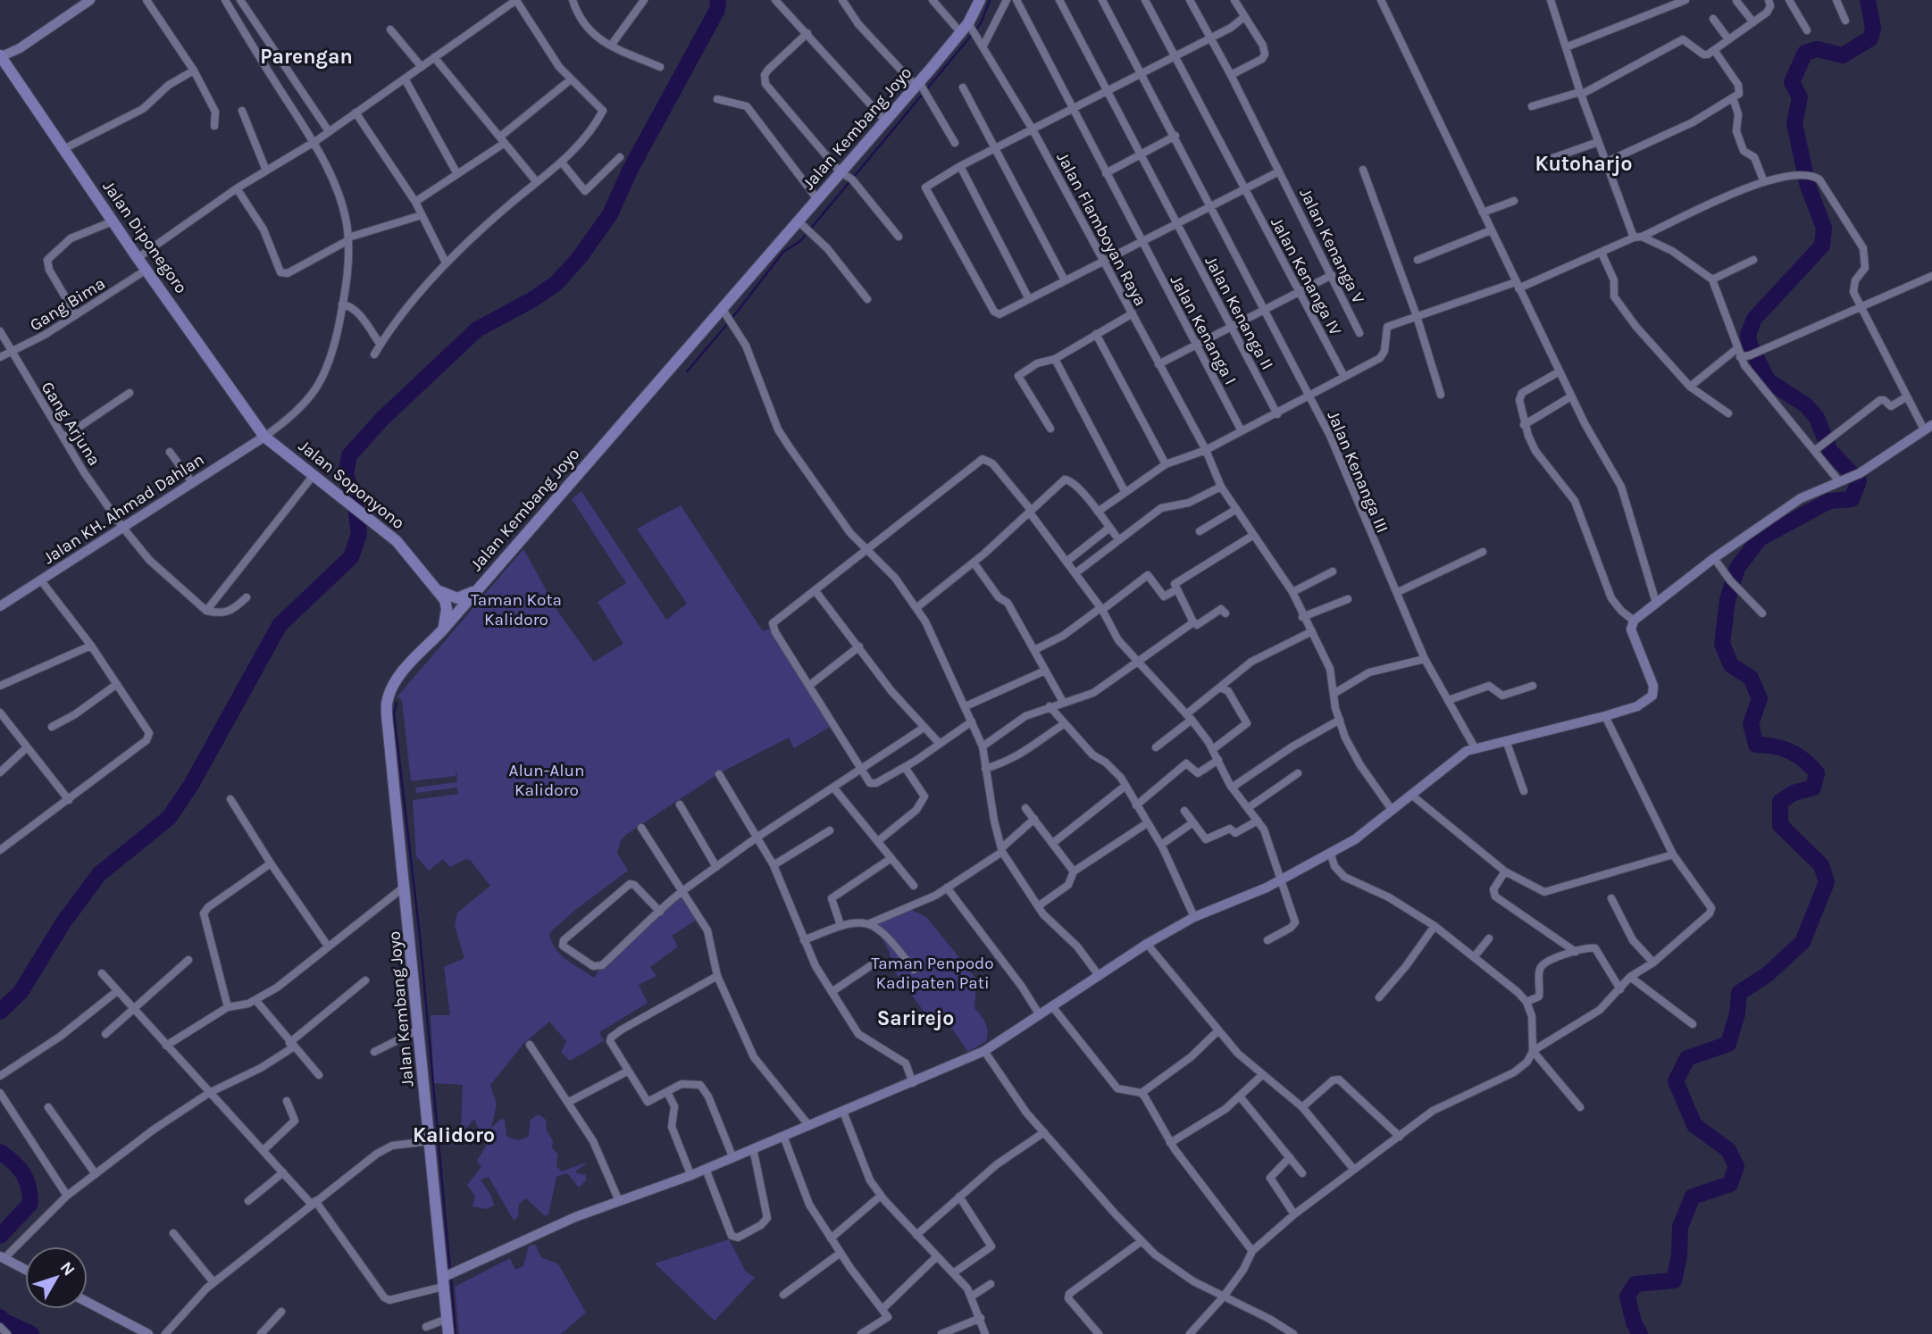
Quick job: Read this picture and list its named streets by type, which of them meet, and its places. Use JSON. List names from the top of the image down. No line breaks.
{"streets":{"main road":["Jalan Kembang Joyo","Jalan Diponegoro","Jalan Soponyono"],"street":["Jalan Flamboyan Raya","Jalan Kenanga V","Jalan Kenanga IV","Gang Bima","Jalan Kenanga II","Jalan Kenanga I","Gang Arjuna","Jalan Kenanga III","Jalan KH. Ahmad Dahlan"]},"crossings":[["Jalan Kembang Joyo","Jalan Flamboyan Raya"],["Jalan Diponegoro","Gang Bima"],["Jalan Diponegoro","Jalan Soponyono"],["Jalan Diponegoro","Jalan KH. Ahmad Dahlan"],["Gang Bima","Gang Arjuna"],["Gang Arjuna","Jalan KH. Ahmad Dahlan"],["Jalan Soponyono","Jalan KH. Ahmad Dahlan"]],"districts":["Parengan","Kutoharjo","Sarirejo","Kalidoro"],"parks":["Taman Kota Kalidoro","Alun-Alun Kalidoro","Taman Penpodo Kadipaten Pati"],"north":"top right"}
